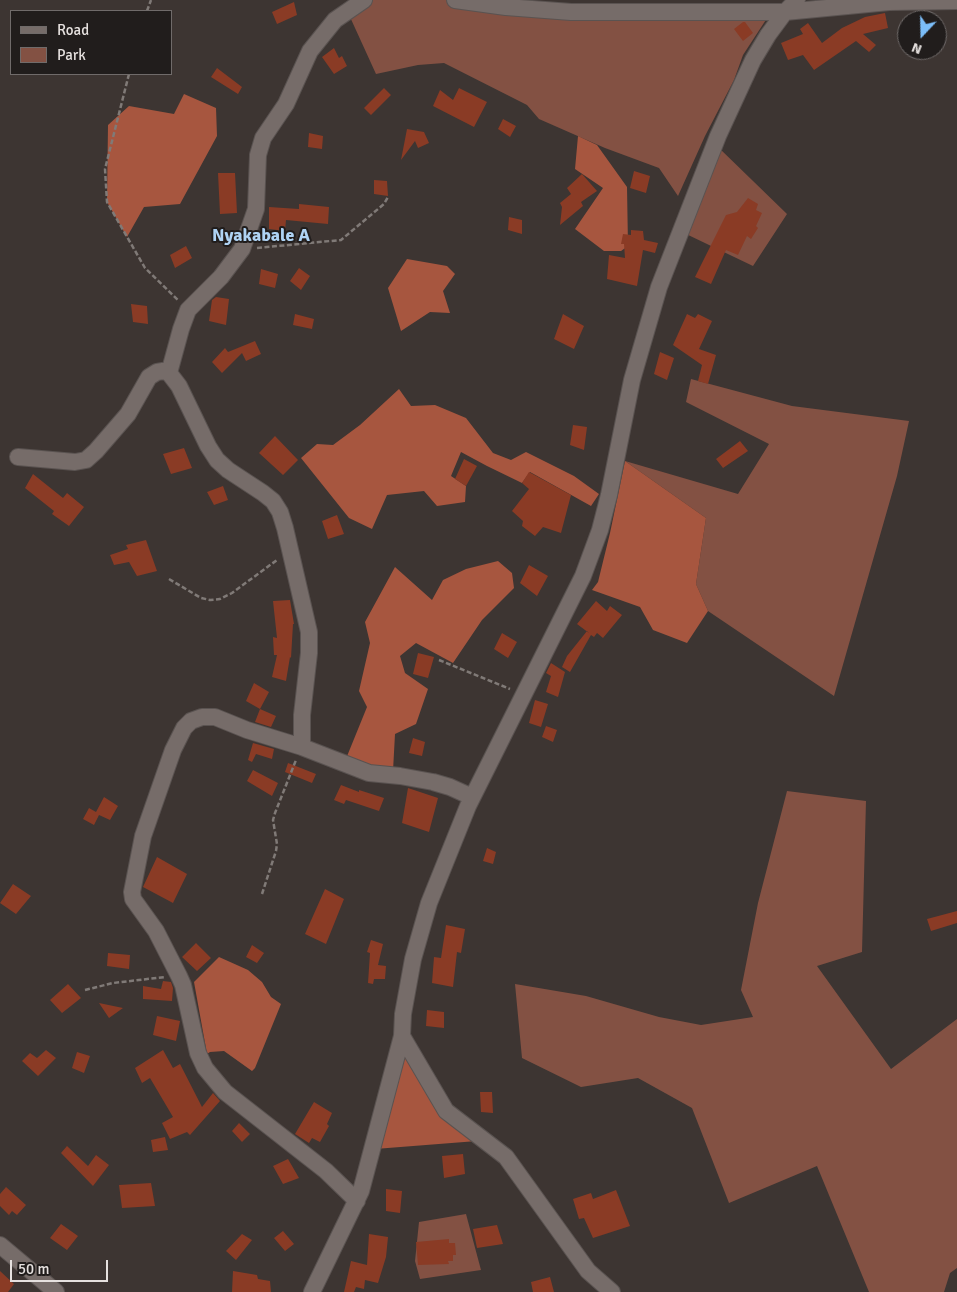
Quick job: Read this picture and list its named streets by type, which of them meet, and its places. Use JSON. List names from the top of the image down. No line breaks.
{"districts":["Nyakabale A"],"legend":["Road","Park"],"scale_bar":"50 m","north":"bottom"}
